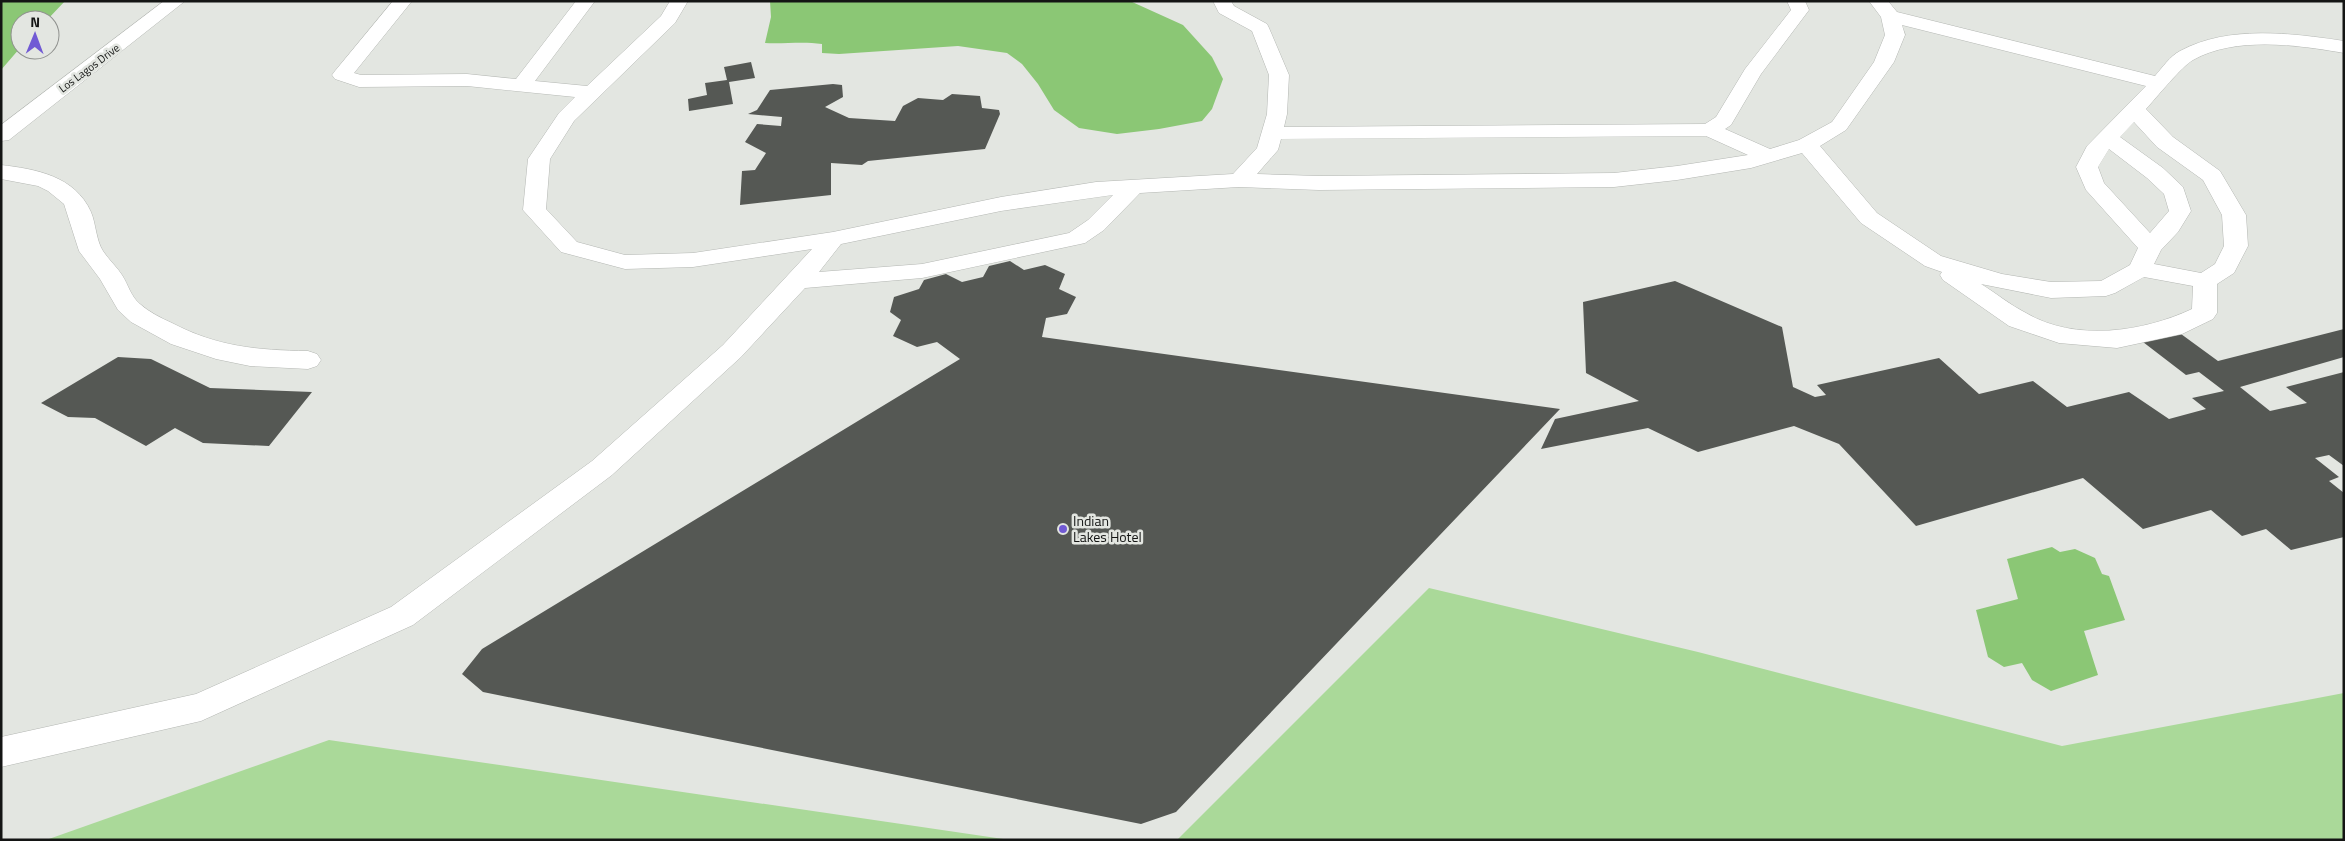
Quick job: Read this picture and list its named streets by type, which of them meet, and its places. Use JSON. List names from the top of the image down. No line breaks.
{"streets":{"street":["Los Lagos Drive"]},"places":["Indian Lakes Hotel"],"north":"top"}
